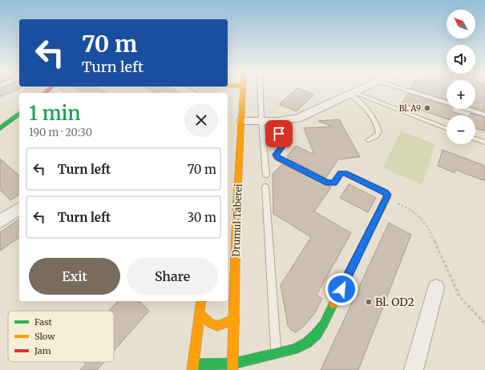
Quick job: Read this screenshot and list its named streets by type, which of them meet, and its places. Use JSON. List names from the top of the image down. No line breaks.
{"streets":{"main road":["Drumul Taberei"]},"places":["Bl. A9","Bl. OD2"],"legend":["Fast","Slow","Jam"],"north":"top left","page":{"map_buttons":["+","−"],"turn":["70 m","Turn left"],"heading":["1 min","190 m · 20:30"],"list":[{"name":"Turn left","value":"70 m"},{"name":"Turn left","value":"30 m"}],"buttons":["Exit","Share"]}}
